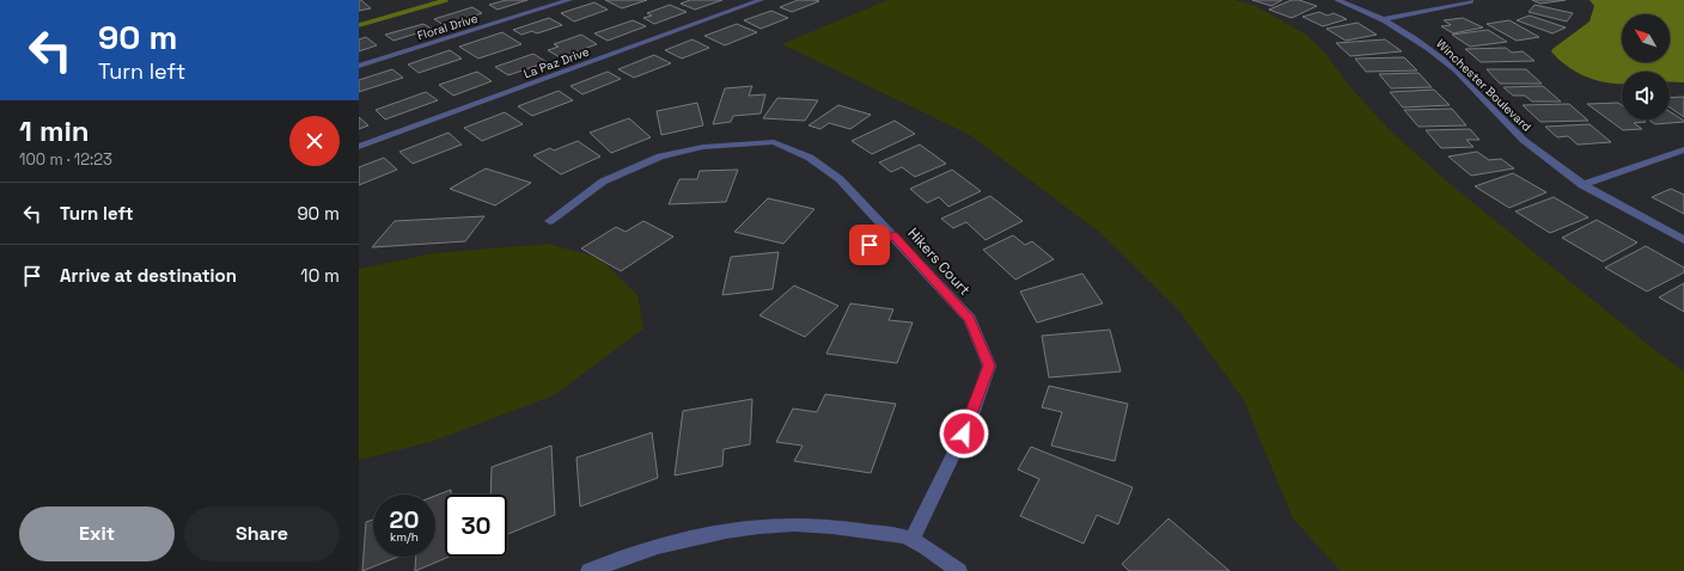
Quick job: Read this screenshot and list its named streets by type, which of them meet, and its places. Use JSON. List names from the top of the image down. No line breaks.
{"streets":{"street":["Floral Drive","La Paz Drive","Winchester Boulevard","Hikers Court"]},"north":"top left","page":{"turn":["90 m","Turn left"],"heading":["1 min","100 m · 12:23"],"list":[{"name":"Turn left","value":"90 m"},{"name":"Arrive at destination","value":"10 m"}],"speed":"20 km/h","limit":"30","buttons":["Exit","Share"]}}
